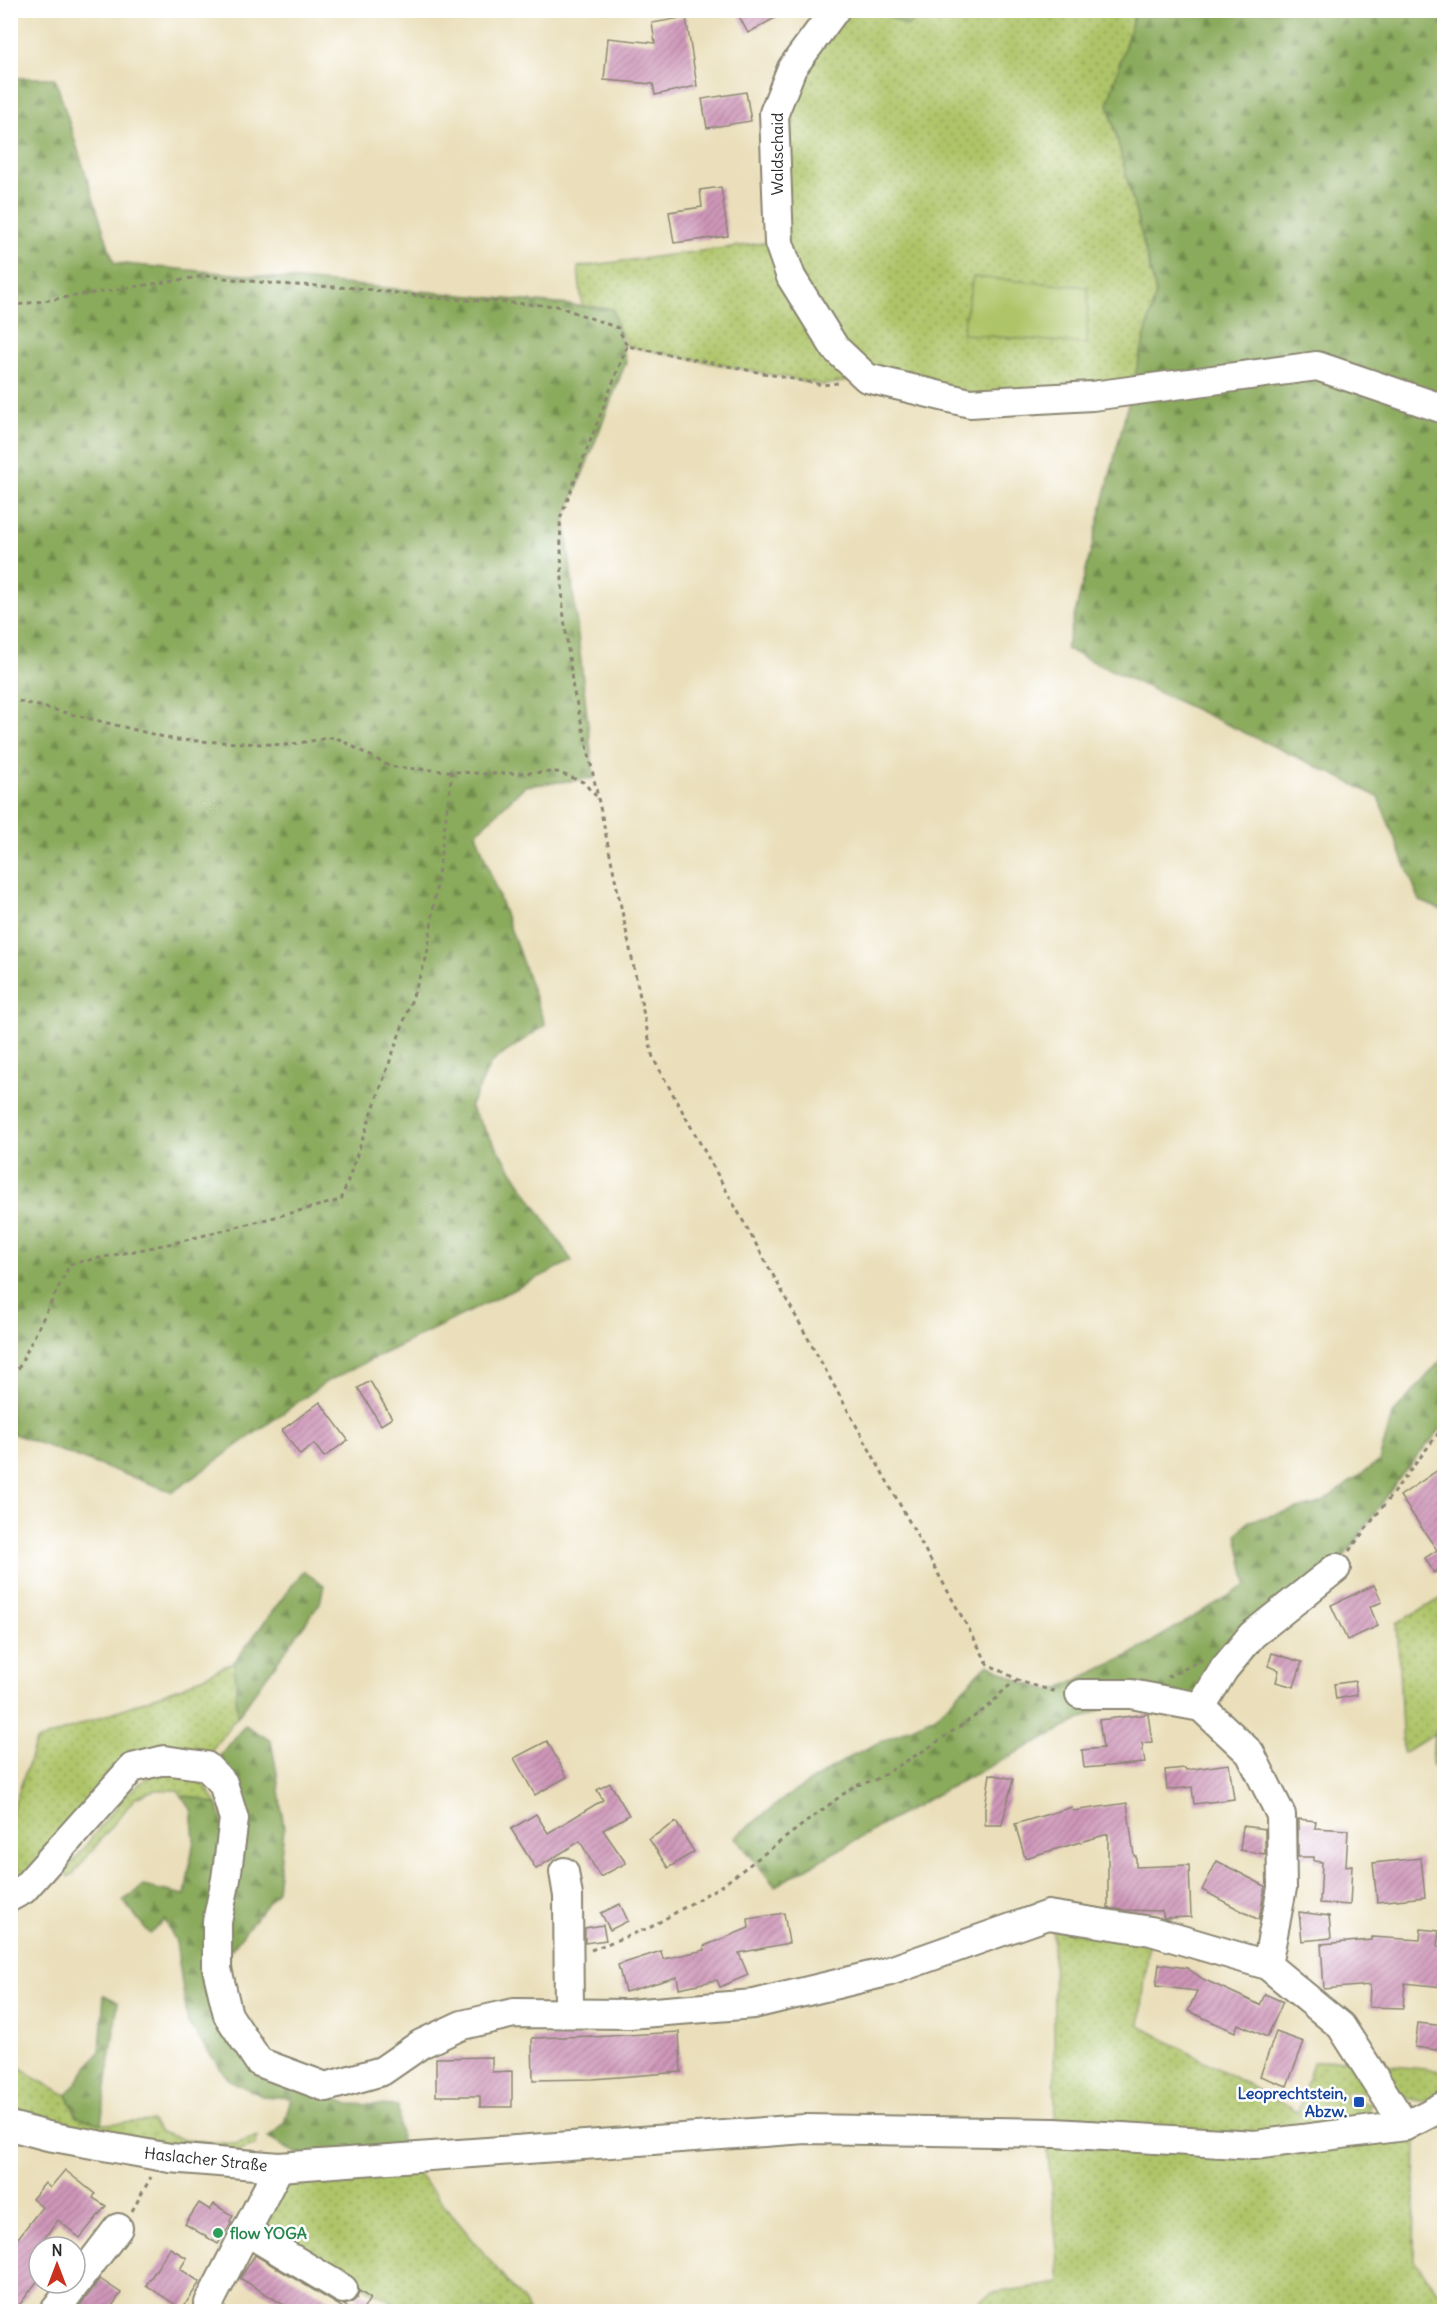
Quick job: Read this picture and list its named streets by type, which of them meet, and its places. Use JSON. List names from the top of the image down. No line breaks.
{"streets":{"street":["Waldschaid","Haslacher Straße"]},"places":{"transit":["Leoprechtstein, Abzw."],"other":["flow YOGA"]},"north":"top"}
